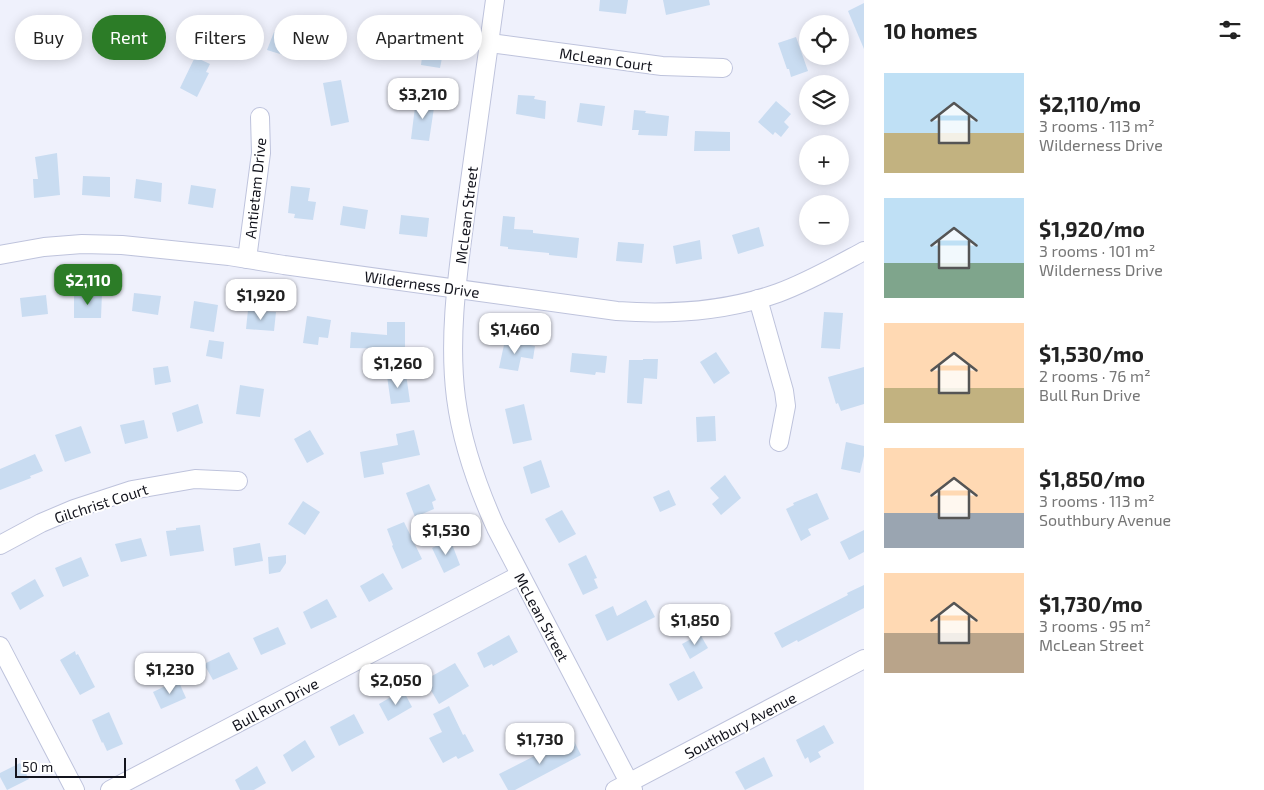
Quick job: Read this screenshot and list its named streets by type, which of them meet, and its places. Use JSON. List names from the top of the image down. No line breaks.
{"streets":{"street":["McLean Court","Antietam Drive","McLean Street","Wilderness Drive","Gilchrist Court","Bull Run Drive","Southbury Avenue"]},"crossings":[["McLean Court","McLean Street"],["Antietam Drive","Wilderness Drive"],["McLean Street","Wilderness Drive"],["McLean Street","Bull Run Drive"],["McLean Street","Southbury Avenue"]],"scale_bar":"50 m","page":{"heading":"10 homes","map_buttons":["+","−"],"chip":["Buy","Rent","Filters","New","Apartment"],"list":[{"name":"$2,110/mo","note":"3 rooms · 113 m² · Wilderness Drive"},{"name":"$1,920/mo","note":"3 rooms · 101 m² · Wilderness Drive"},{"name":"$1,530/mo","note":"2 rooms · 76 m² · Bull Run Drive"},{"name":"$1,850/mo","note":"3 rooms · 113 m² · Southbury Avenue"},{"name":"$1,730/mo","note":"3 rooms · 95 m² · McLean Street"}],"price":["$3,210","$2,110","$1,920","$1,460","$1,260","$1,530","$1,850","$1,230","$2,050","$1,730"],"scale":"50 m"}}
